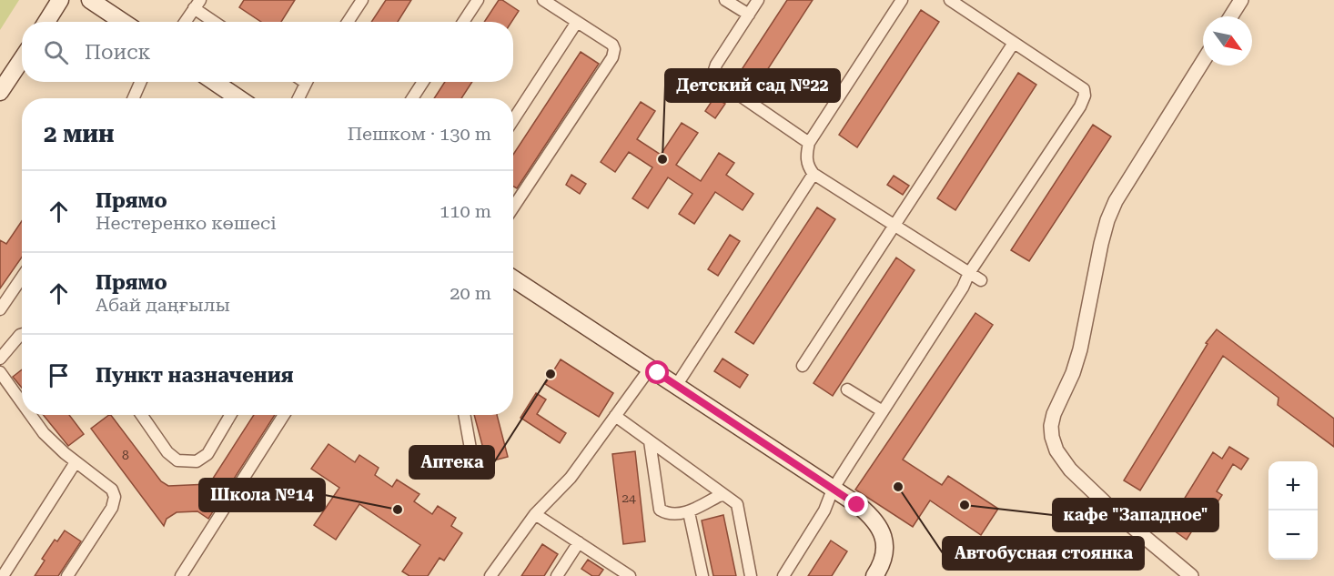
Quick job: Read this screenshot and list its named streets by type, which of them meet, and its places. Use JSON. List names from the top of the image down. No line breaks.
{"places":["Детский сад №22","Аптека","Автобусная стоянка","кафе \"Западное\"","Школа №14"],"house_numbers":["8","24"],"north":"bottom right","page":{"search":"Поиск","heading":["2 мин","Пешком · 130 m"],"list":[["Прямо","Нестеренко көшесі","110 m"],["Прямо","Абай даңғылы","20 m"],"Пункт назначения"],"map_buttons":["+","−"]}}
